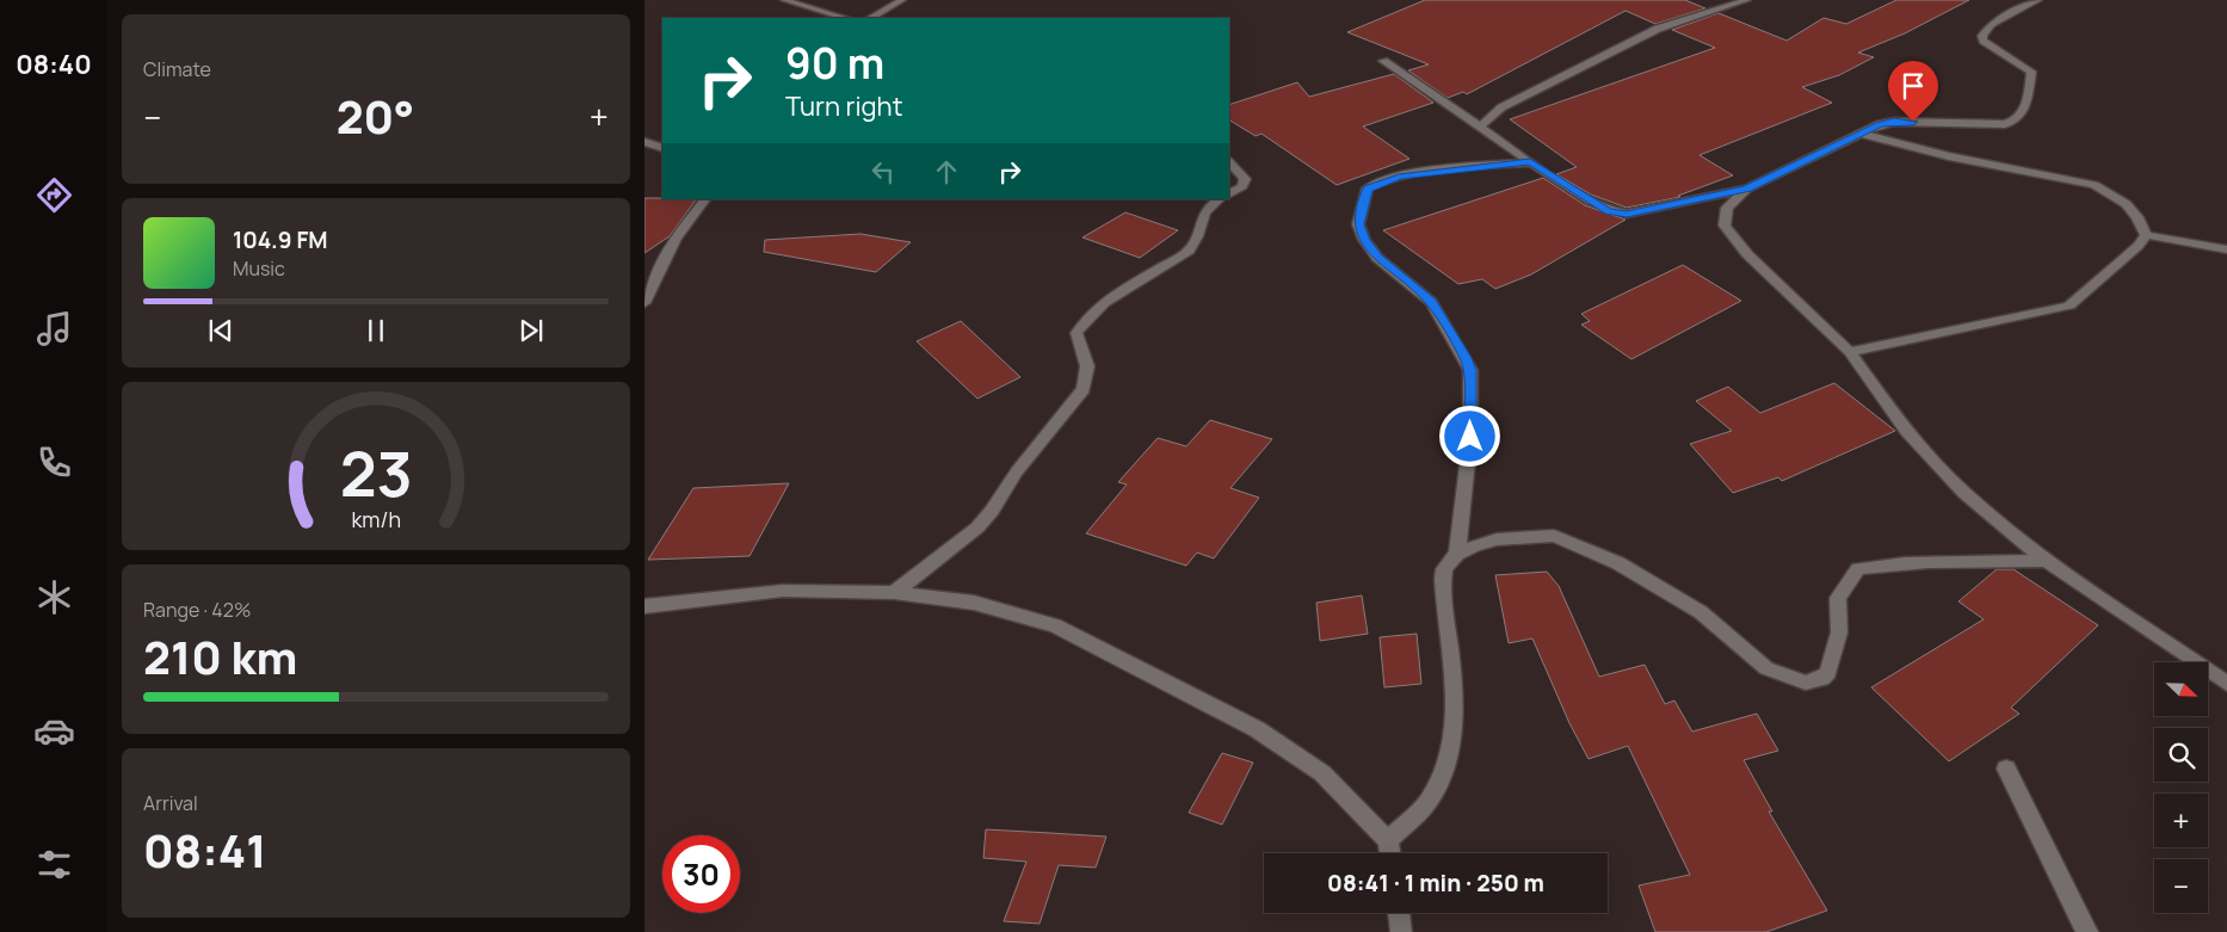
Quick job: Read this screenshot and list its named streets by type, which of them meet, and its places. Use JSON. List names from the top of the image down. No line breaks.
{"north":"bottom right","page":{"tabs":"08:40","tile":["Climate",["Range · 42%","210 km"],["Arrival","08:41"]],"turn":["90 m","Turn right"],"heat":["−","20°","+"],"song":["104.9 FM","Music"],"map_buttons":["+","−"],"limit":"30","trip":"08:41 · 1 min · 250 m","gauge":["23","km/h"]}}
